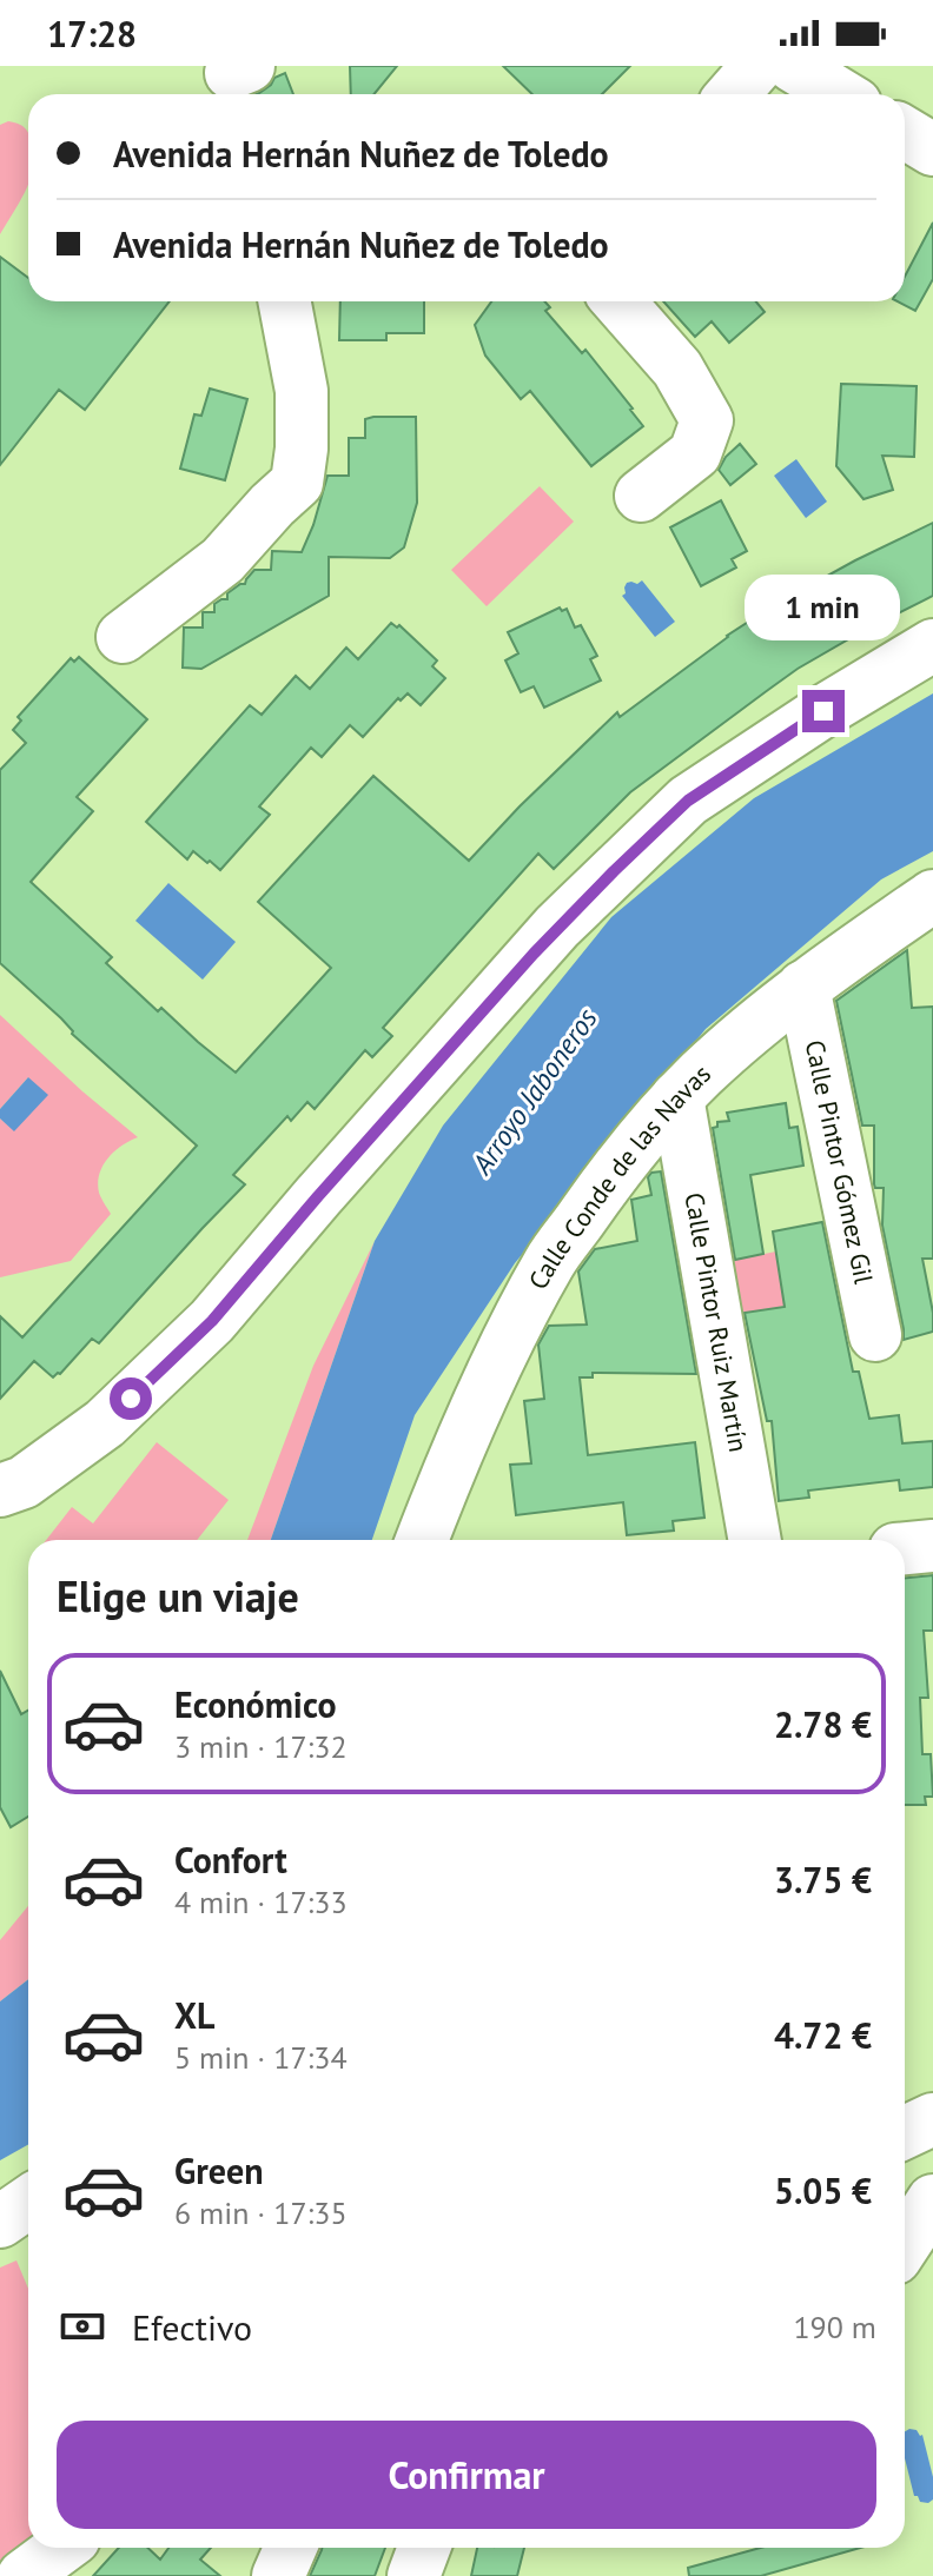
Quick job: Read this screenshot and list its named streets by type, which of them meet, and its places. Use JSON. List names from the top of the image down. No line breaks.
{"streets":{"street":["Calle Pintor Gómez Gil","Calle Conde de las Navas","Calle Pintor Ruiz Martín"]},"crossings":[["Calle Pintor Gómez Gil","Calle Conde de las Navas"],["Calle Conde de las Navas","Calle Pintor Ruiz Martín"]],"water":["Arroyo Jaboneros"],"page":{"status":"17:28","banner":["Avenida Hernán Nuñez de Toledo","Avenida Hernán Nuñez de Toledo"],"bubble":"1 min","heading":"Elige un viaje","list":[{"name":"Económico","note":"3 min · 17:32","value":"2.78 €"},{"name":"Confort","note":"4 min · 17:33","value":"3.75 €"},{"name":"XL","note":"5 min · 17:34","value":"4.72 €"},{"name":"Green","note":"6 min · 17:35","value":"5.05 €"}],"pay":["Efectivo","190 m"],"buttons":"Confirmar"}}
